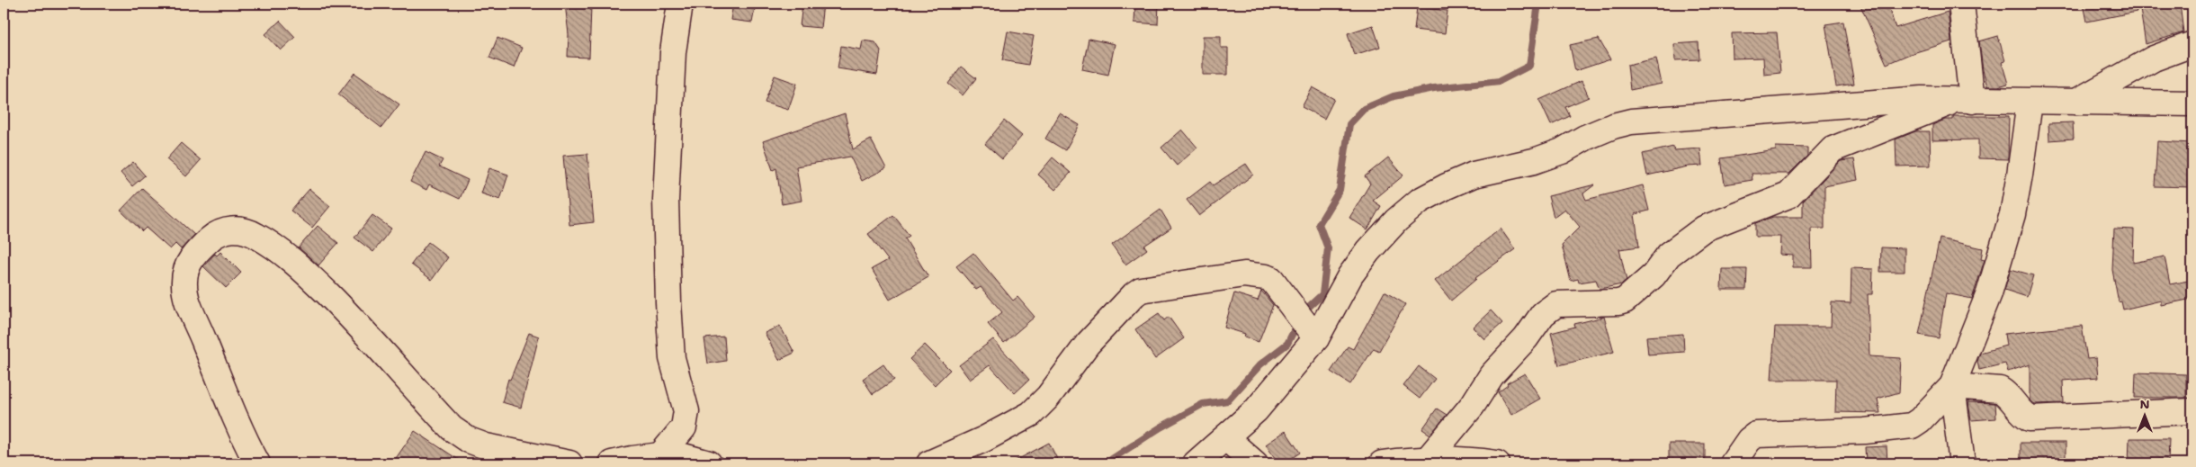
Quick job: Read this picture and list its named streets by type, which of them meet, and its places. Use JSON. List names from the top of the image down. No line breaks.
{"north":"top"}
